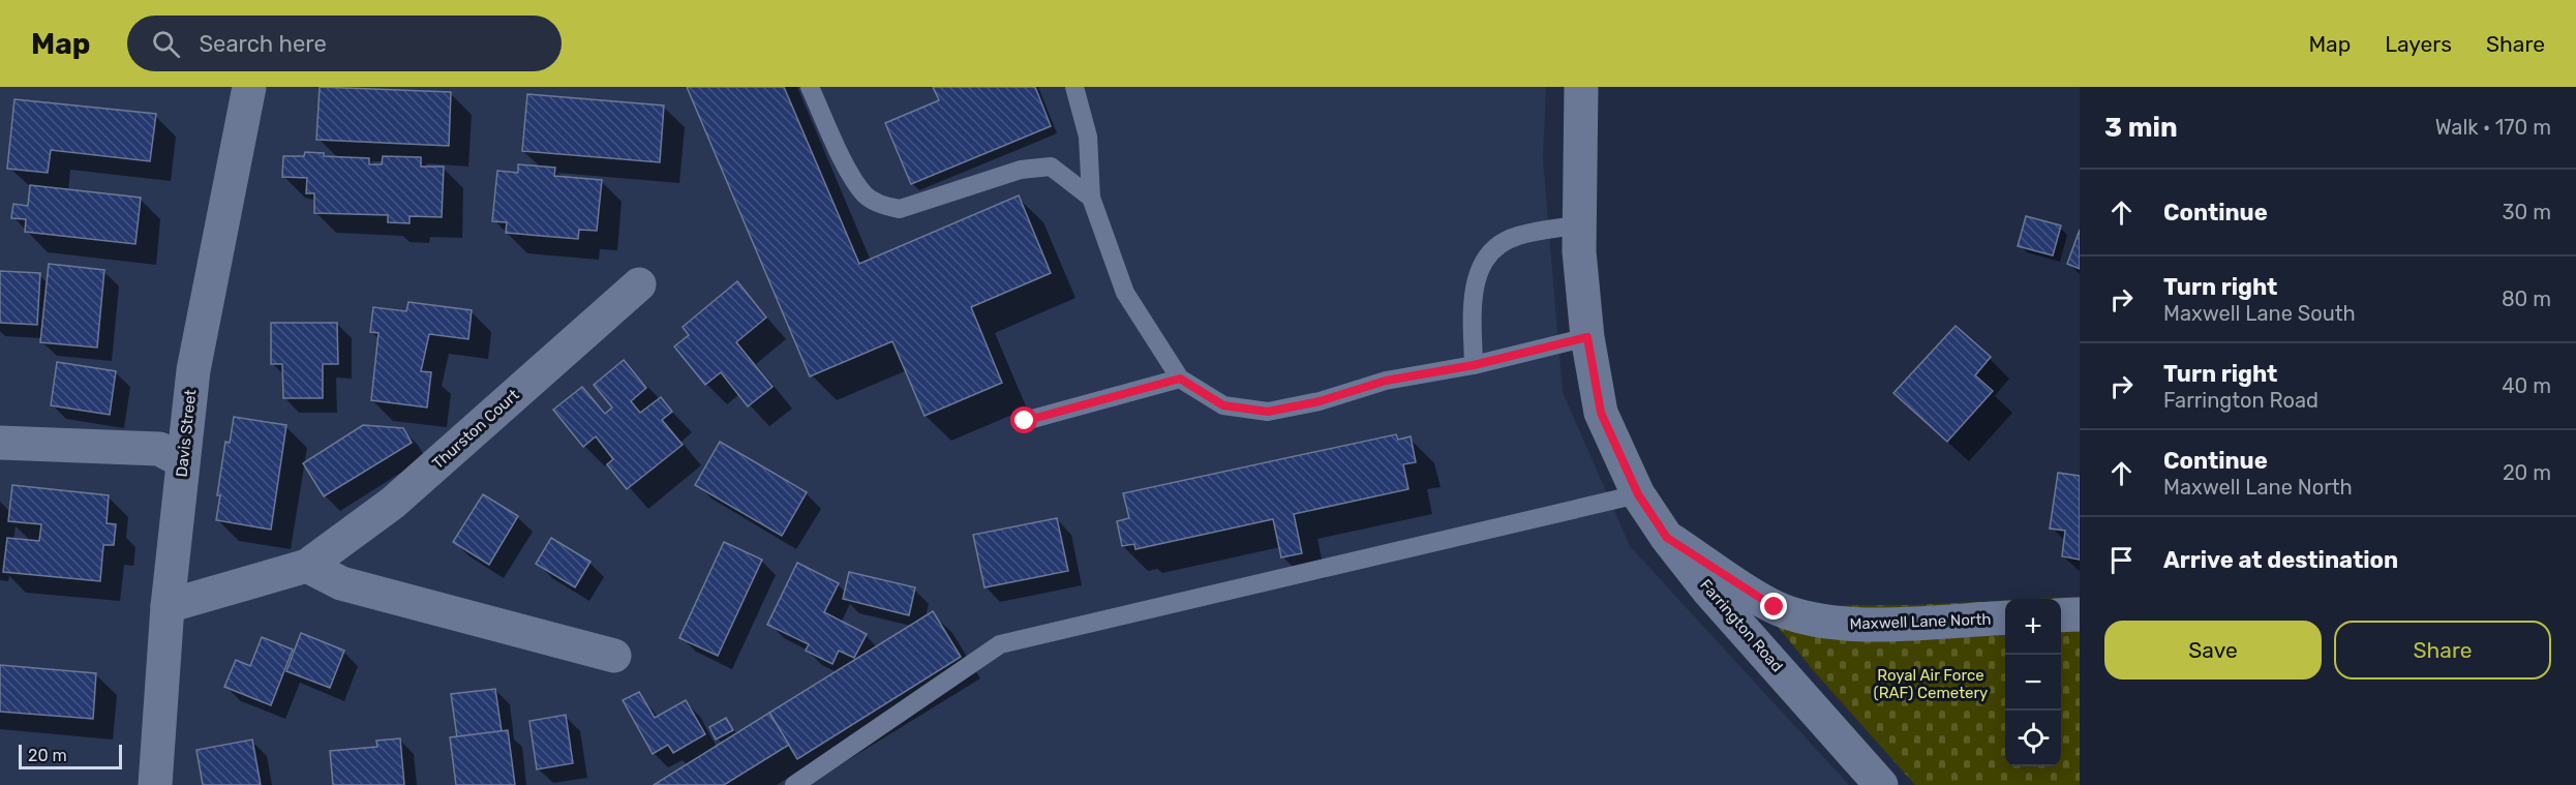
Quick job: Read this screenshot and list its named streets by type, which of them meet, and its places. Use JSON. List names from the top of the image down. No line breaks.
{"streets":{"street":["Thurston Court","Davis Street","Maxwell Lane North","Farrington Road"]},"crossings":[["Thurston Court","Davis Street"],["Maxwell Lane North","Farrington Road"]],"parks":["Royal Air Force (RAF) Cemetery"],"scale_bar":"20 m","page":{"header":"Map","search":"Search here","nav":["Map","Layers","Share"],"heading":["3 min","Walk · 170 m"],"list":[["Continue","30 m"],["Turn right","Maxwell Lane South","80 m"],["Turn right","Farrington Road","40 m"],["Continue","Maxwell Lane North","20 m"],"Arrive at destination"],"map_buttons":["+","−"],"buttons":["Save","Share"],"scale":"20 m"}}
